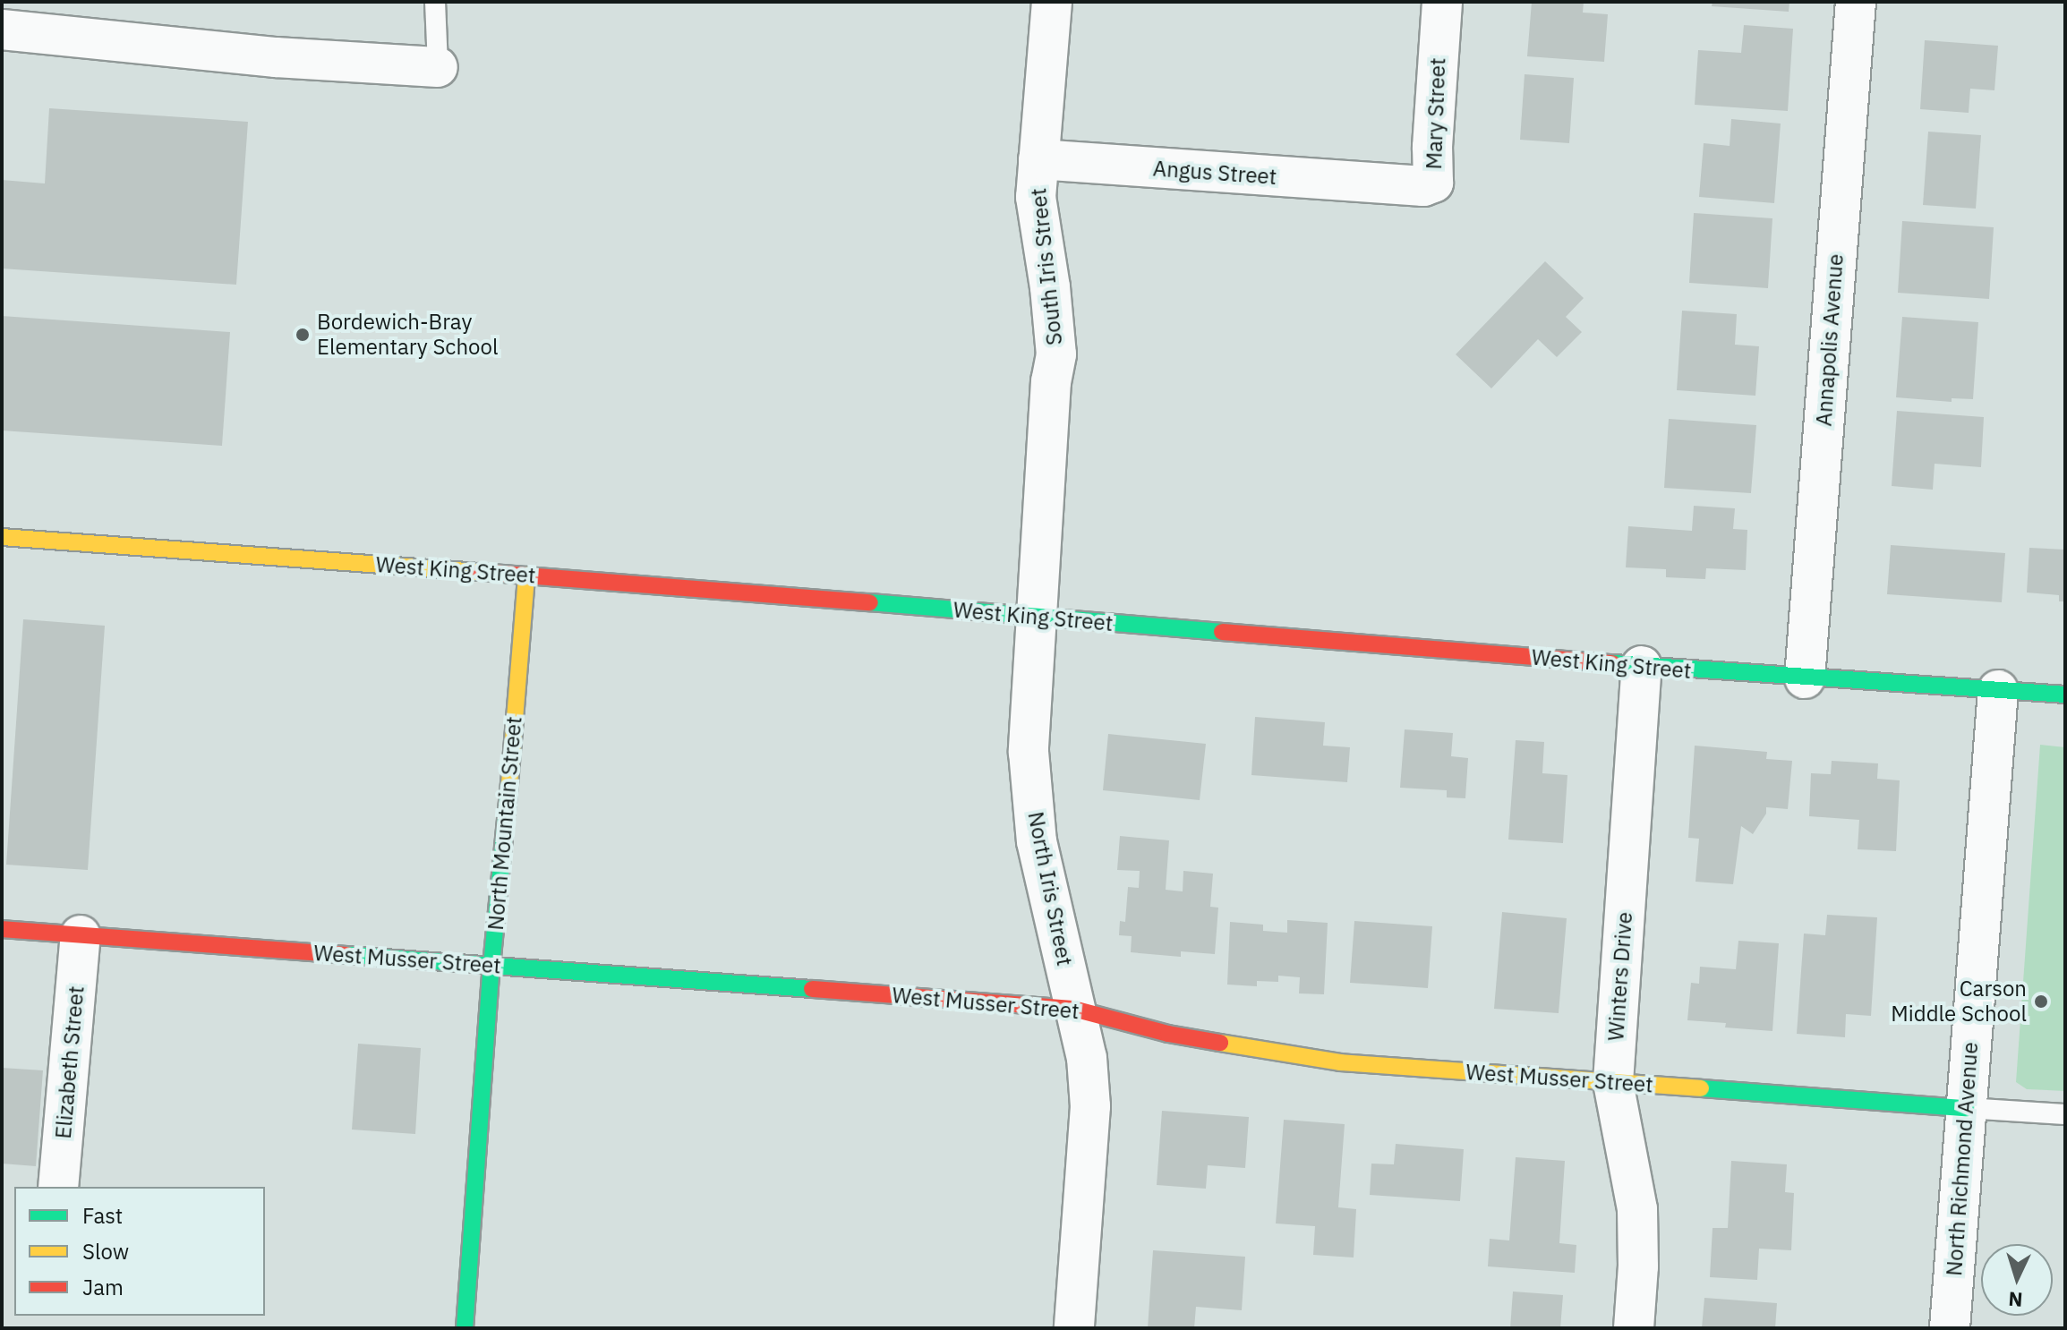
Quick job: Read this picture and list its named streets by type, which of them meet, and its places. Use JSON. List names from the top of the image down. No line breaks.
{"streets":{"street":["Mary Street","Angus Street","South Iris Street","Annapolis Avenue","West King Street","North Mountain Street","North Iris Street","West Musser Street","Winters Drive","Elizabeth Street","North Richmond Avenue"]},"crossings":[["Mary Street","Angus Street"],["Angus Street","South Iris Street"],["South Iris Street","West King Street"],["South Iris Street","North Iris Street"],["Annapolis Avenue","West King Street"],["West King Street","North Mountain Street"],["West King Street","North Iris Street"],["West King Street","Winters Drive"],["West King Street","North Richmond Avenue"],["North Mountain Street","West Musser Street"],["North Iris Street","West Musser Street"],["West Musser Street","Winters Drive"],["West Musser Street","Elizabeth Street"],["West Musser Street","North Richmond Avenue"]],"places":["Bordewich-Bray Elementary School","Carson Middle School"],"legend":["Fast","Slow","Jam"],"north":"bottom"}
